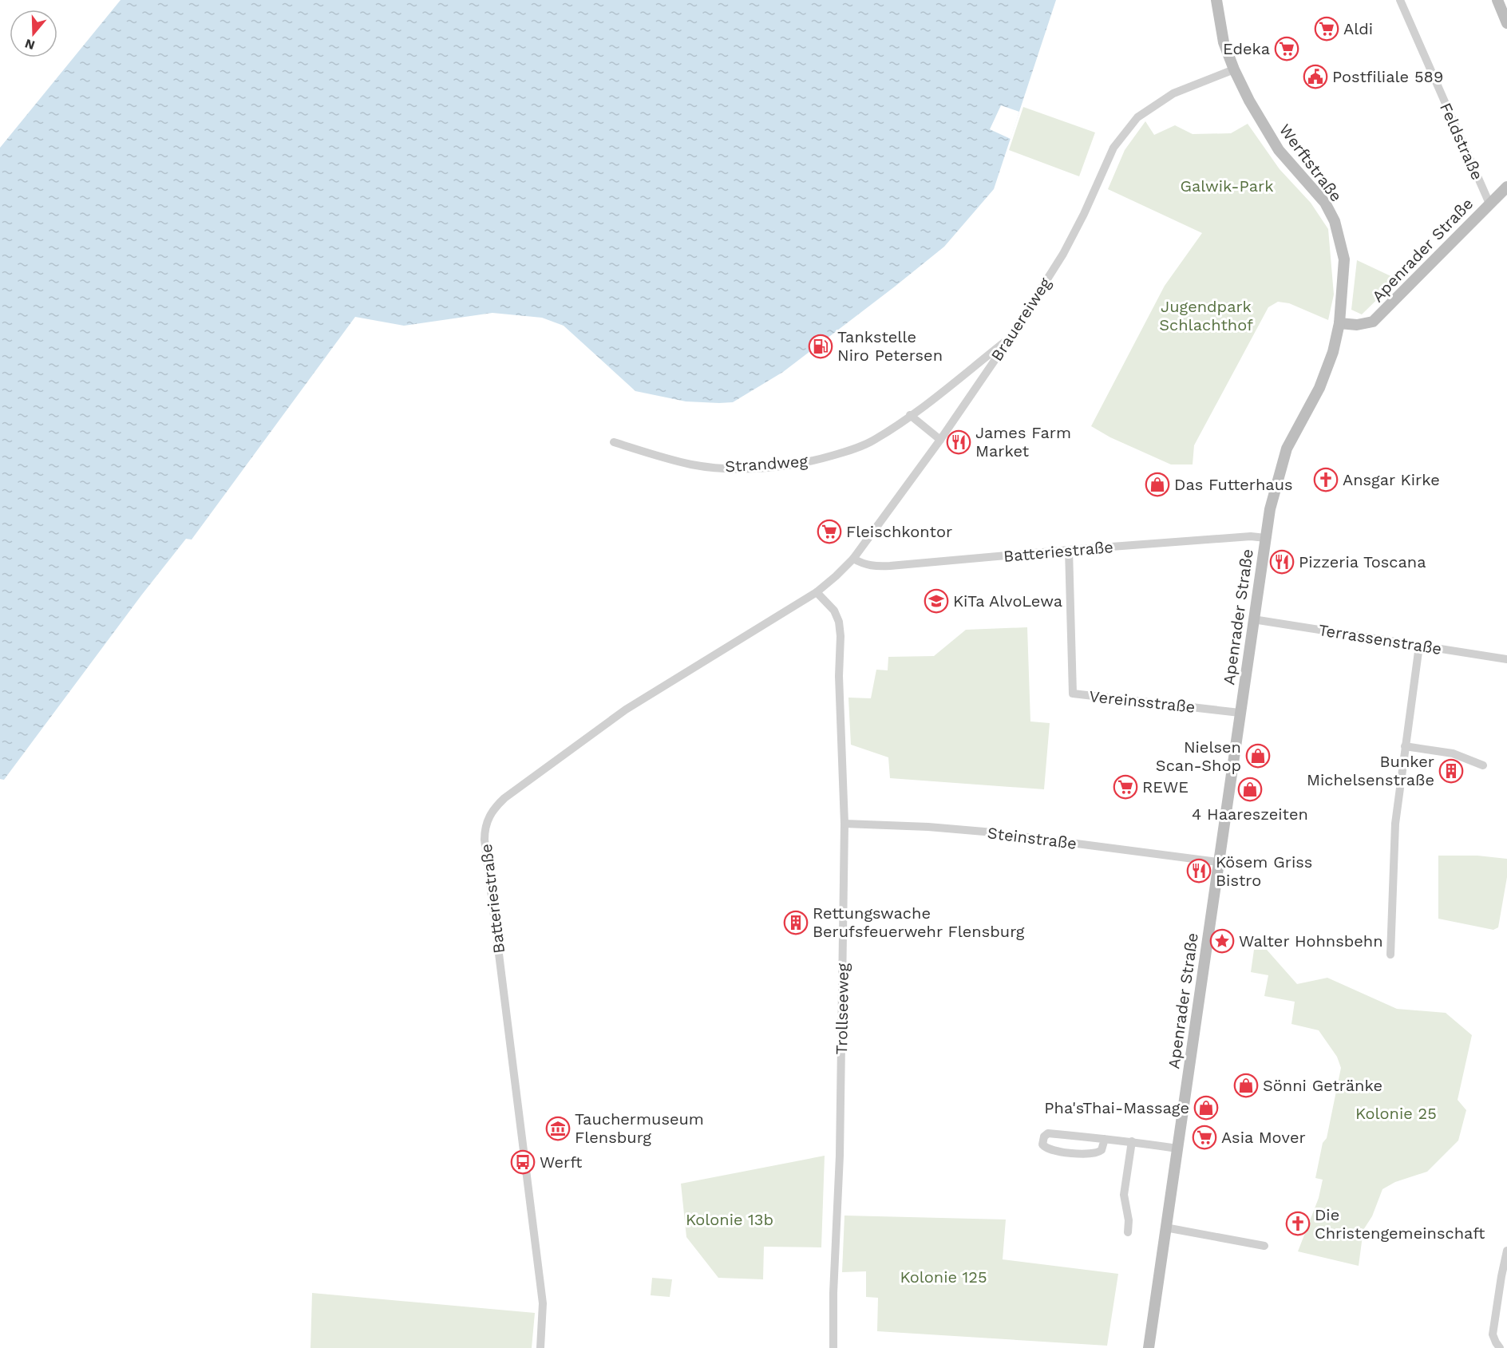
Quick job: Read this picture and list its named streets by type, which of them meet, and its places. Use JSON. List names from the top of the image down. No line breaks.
{"streets":{"main road":["Werftstraße","Apenrader Straße"],"street":["Feldstraße","Brauereiweg","Strandweg","Batteriestraße","Terrassenstraße","Vereinsstraße","Steinstraße","Trollseeweg"]},"crossings":[["Feldstraße","Apenrader Straße"],["Werftstraße","Apenrader Straße"],["Werftstraße","Brauereiweg"],["Apenrader Straße","Batteriestraße"],["Apenrader Straße","Terrassenstraße"],["Apenrader Straße","Vereinsstraße"],["Apenrader Straße","Steinstraße"],["Brauereiweg","Strandweg"],["Brauereiweg","Batteriestraße"],["Brauereiweg","Trollseeweg"],["Batteriestraße","Vereinsstraße"],["Batteriestraße","Trollseeweg"],["Steinstraße","Trollseeweg"]],"parks":["Galwik-Park","Jugendpark Schlachthof","Kolonie 25","Kolonie 13b","Kolonie 125"],"places":{"supermarket":["Aldi","Edeka","Fleischkontor","REWE","Asia Mover"],"public building":["Postfiliale 589"],"fuel station":["Tankstelle Niro Petersen"],"restaurant":["James Farm Market","Pizzeria Toscana","Kösem Griss Bistro"],"church":["Ansgar Kirke","Die Christengemeinschaft"],"shop":["Das Futterhaus","Nielsen Scan-Shop","4 Haareszeiten","Sönni Getränke","Pha'sThai-Massage"],"school or university":["KiTa AlvoLewa"],"building":["Bunker Michelsenstraße","Rettungswache Berufsfeuerwehr Flensburg"],"place":["Walter Hohnsbehn"],"museum":["Tauchermuseum Flensburg"],"bus stop":["Werft"]},"north":"bottom"}
